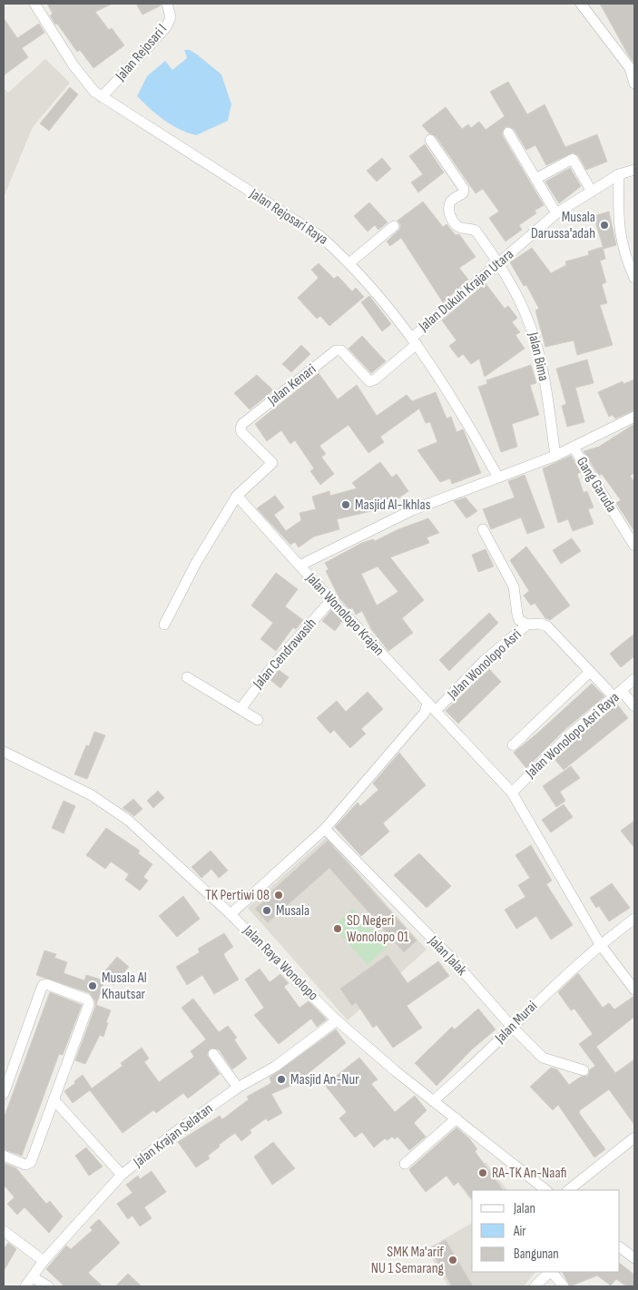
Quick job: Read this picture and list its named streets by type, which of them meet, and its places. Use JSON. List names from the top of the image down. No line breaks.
{"streets":{"street":["Jalan Rejosari I","Jalan Rejosari Raya","Jalan Dukuh Krajan Utara","Jalan Bima","Jalan Kenari","Gang Garuda","Jalan Wonolopo Krajan","Jalan Cendrawasih","Jalan Wonolopo Asri","Jalan Wonolopo Asri Raya","Jalan Jalak","Jalan Raya Wonolopo","Jalan Murai","Jalan Krajan Selatan"]},"crossings":[["Jalan Rejosari I","Jalan Rejosari Raya"],["Jalan Rejosari Raya","Jalan Dukuh Krajan Utara"],["Jalan Rejosari Raya","Jalan Kenari"],["Jalan Rejosari Raya","Jalan Wonolopo Krajan"],["Jalan Dukuh Krajan Utara","Jalan Bima"],["Jalan Dukuh Krajan Utara","Jalan Kenari"],["Jalan Wonolopo Krajan","Jalan Cendrawasih"],["Jalan Wonolopo Krajan","Jalan Wonolopo Asri"],["Jalan Wonolopo Krajan","Jalan Wonolopo Asri Raya"],["Jalan Wonolopo Krajan","Jalan Murai"],["Jalan Wonolopo Asri","Jalan Wonolopo Asri Raya"],["Jalan Jalak","Jalan Murai"],["Jalan Raya Wonolopo","Jalan Murai"],["Jalan Raya Wonolopo","Jalan Krajan Selatan"]],"places":["Musala Darussa'adah","Masjid Al-Ikhlas","TK Pertiwi 08","Musala","SD Negeri Wonolopo 01","Musala Al Khautsar","Masjid An-Nur","RA-TK An-Naafi","SMK Ma'arif NU 1 Semarang"],"legend":["Jalan","Air","Bangunan"]}
